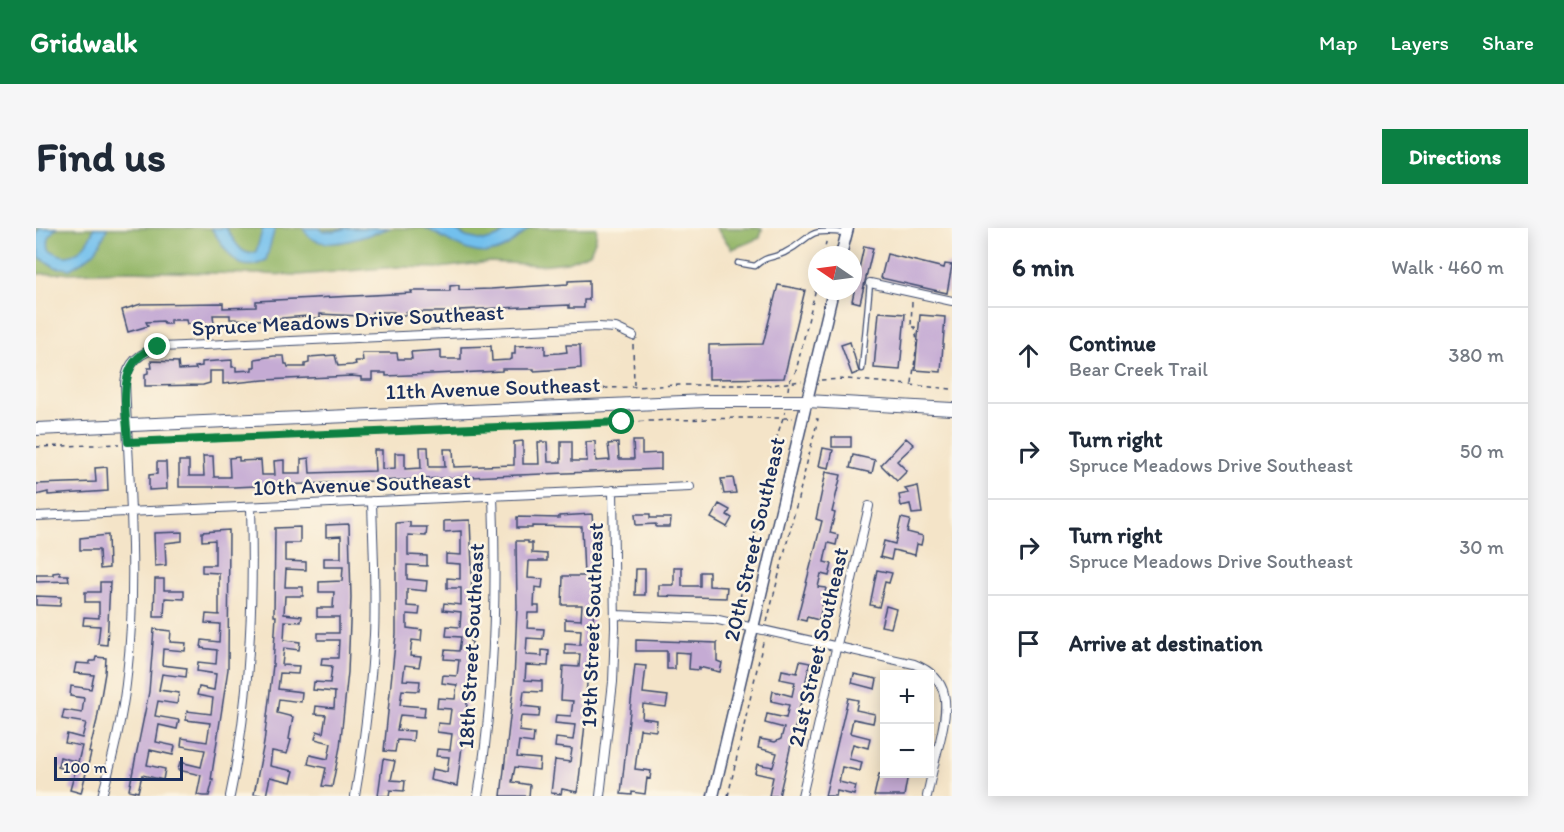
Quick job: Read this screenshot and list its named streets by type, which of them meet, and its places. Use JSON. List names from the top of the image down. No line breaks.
{"streets":{"main road":["11th Avenue Southeast"],"street":["Spruce Meadows Drive Southeast","10th Avenue Southeast","20th Street Southeast","19th Street Southeast","18th Street Southeast","21st Street Southeast"]},"crossings":[["Spruce Meadows Drive Southeast","11th Avenue Southeast"],["11th Avenue Southeast","20th Street Southeast"],["10th Avenue Southeast","19th Street Southeast"],["10th Avenue Southeast","18th Street Southeast"]],"scale_bar":"100 m","north":"left","page":{"header":"Gridwalk","nav":["Map","Layers","Share"],"buttons":"Directions","title":"Find us","heading":["6 min","Walk · 460 m"],"list":[["Continue","Bear Creek Trail","380 m"],["Turn right","Spruce Meadows Drive Southeast","50 m"],["Turn right","Spruce Meadows Drive Southeast","30 m"],"Arrive at destination"],"map_buttons":["+","−"],"scale":"100 m"}}
